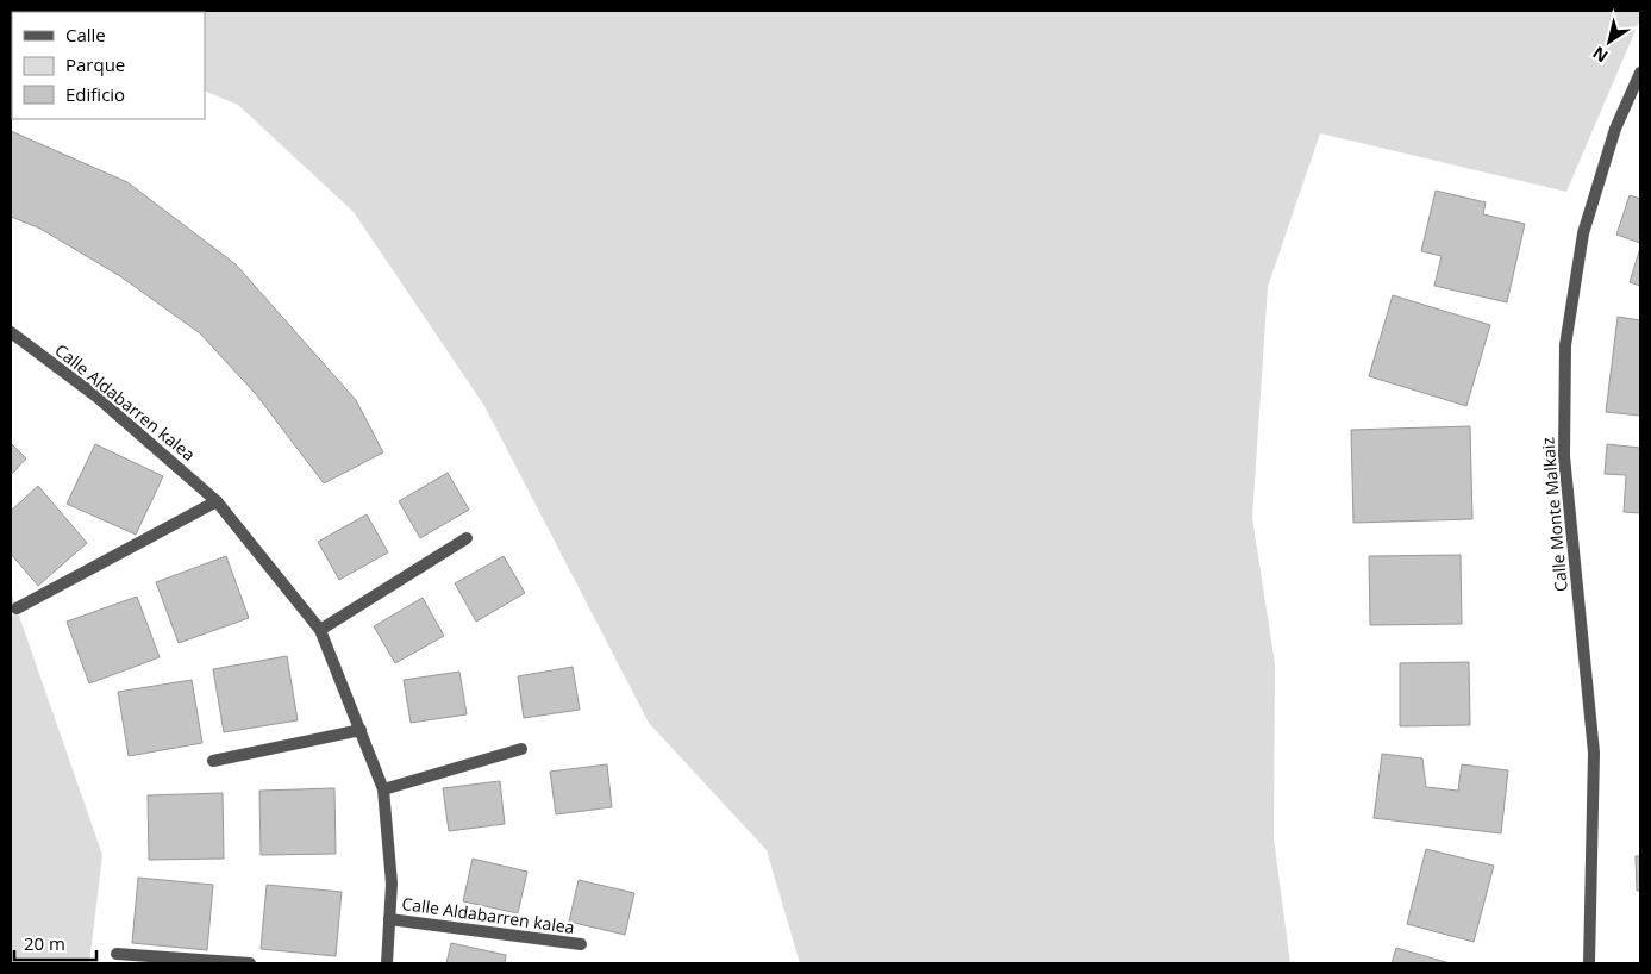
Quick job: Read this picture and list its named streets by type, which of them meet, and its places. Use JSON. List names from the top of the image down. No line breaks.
{"streets":{"street":["Calle Aldabarren kalea","Calle Monte Malkaiz"]},"legend":["Calle","Parque","Edificio"],"scale_bar":"20 m","north":"bottom left"}
